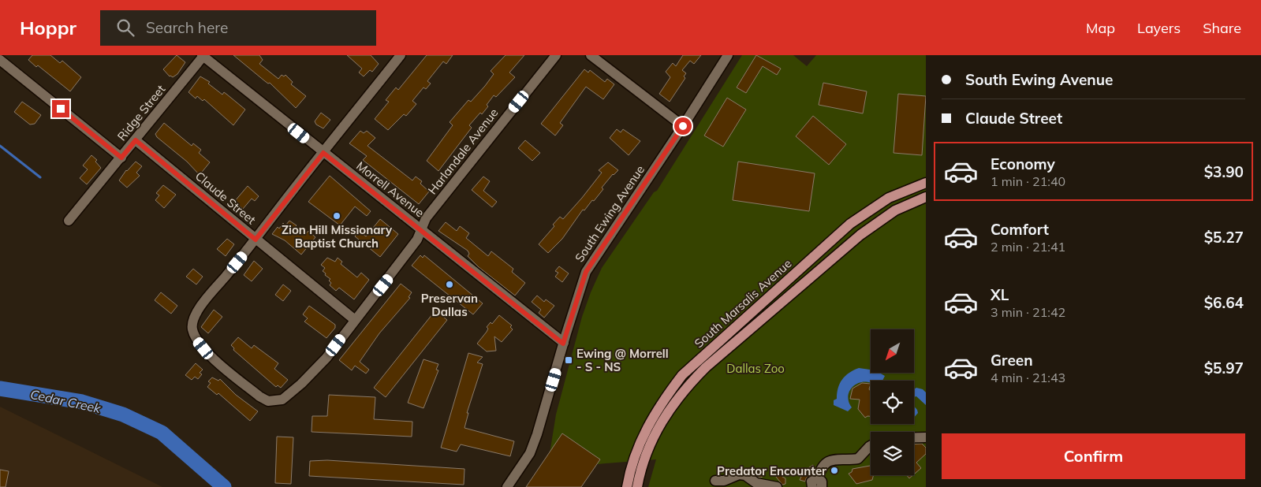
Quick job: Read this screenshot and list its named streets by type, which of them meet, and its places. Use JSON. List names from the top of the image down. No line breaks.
{"streets":{"main road":["South Marsalis Avenue"],"street":["Ridge Street","Harlandale Avenue","Morrell Avenue","Claude Street","South Ewing Avenue"]},"crossings":[["Ridge Street","Morrell Avenue"],["Ridge Street","Claude Street"],["Harlandale Avenue","Morrell Avenue"],["Harlandale Avenue","Claude Street"],["Morrell Avenue","South Ewing Avenue"]],"water":["Cedar Creek"],"parks":["Dallas Zoo"],"places":{"other":["Zion Hill Missionary Baptist Church","Preservan Dallas","Predator Encounter"],"transit":["Ewing @ Morrell - S - NS"]},"north":"bottom left","page":{"header":"Hoppr","search":"Search here","nav":["Map","Layers","Share"],"banner":["South Ewing Avenue","Claude Street"],"list":[{"name":"Economy","note":"1 min · 21:40","value":"$3.90"},{"name":"Comfort","note":"2 min · 21:41","value":"$5.27"},{"name":"XL","note":"3 min · 21:42","value":"$6.64"},{"name":"Green","note":"4 min · 21:43","value":"$5.97"}],"buttons":"Confirm"}}
